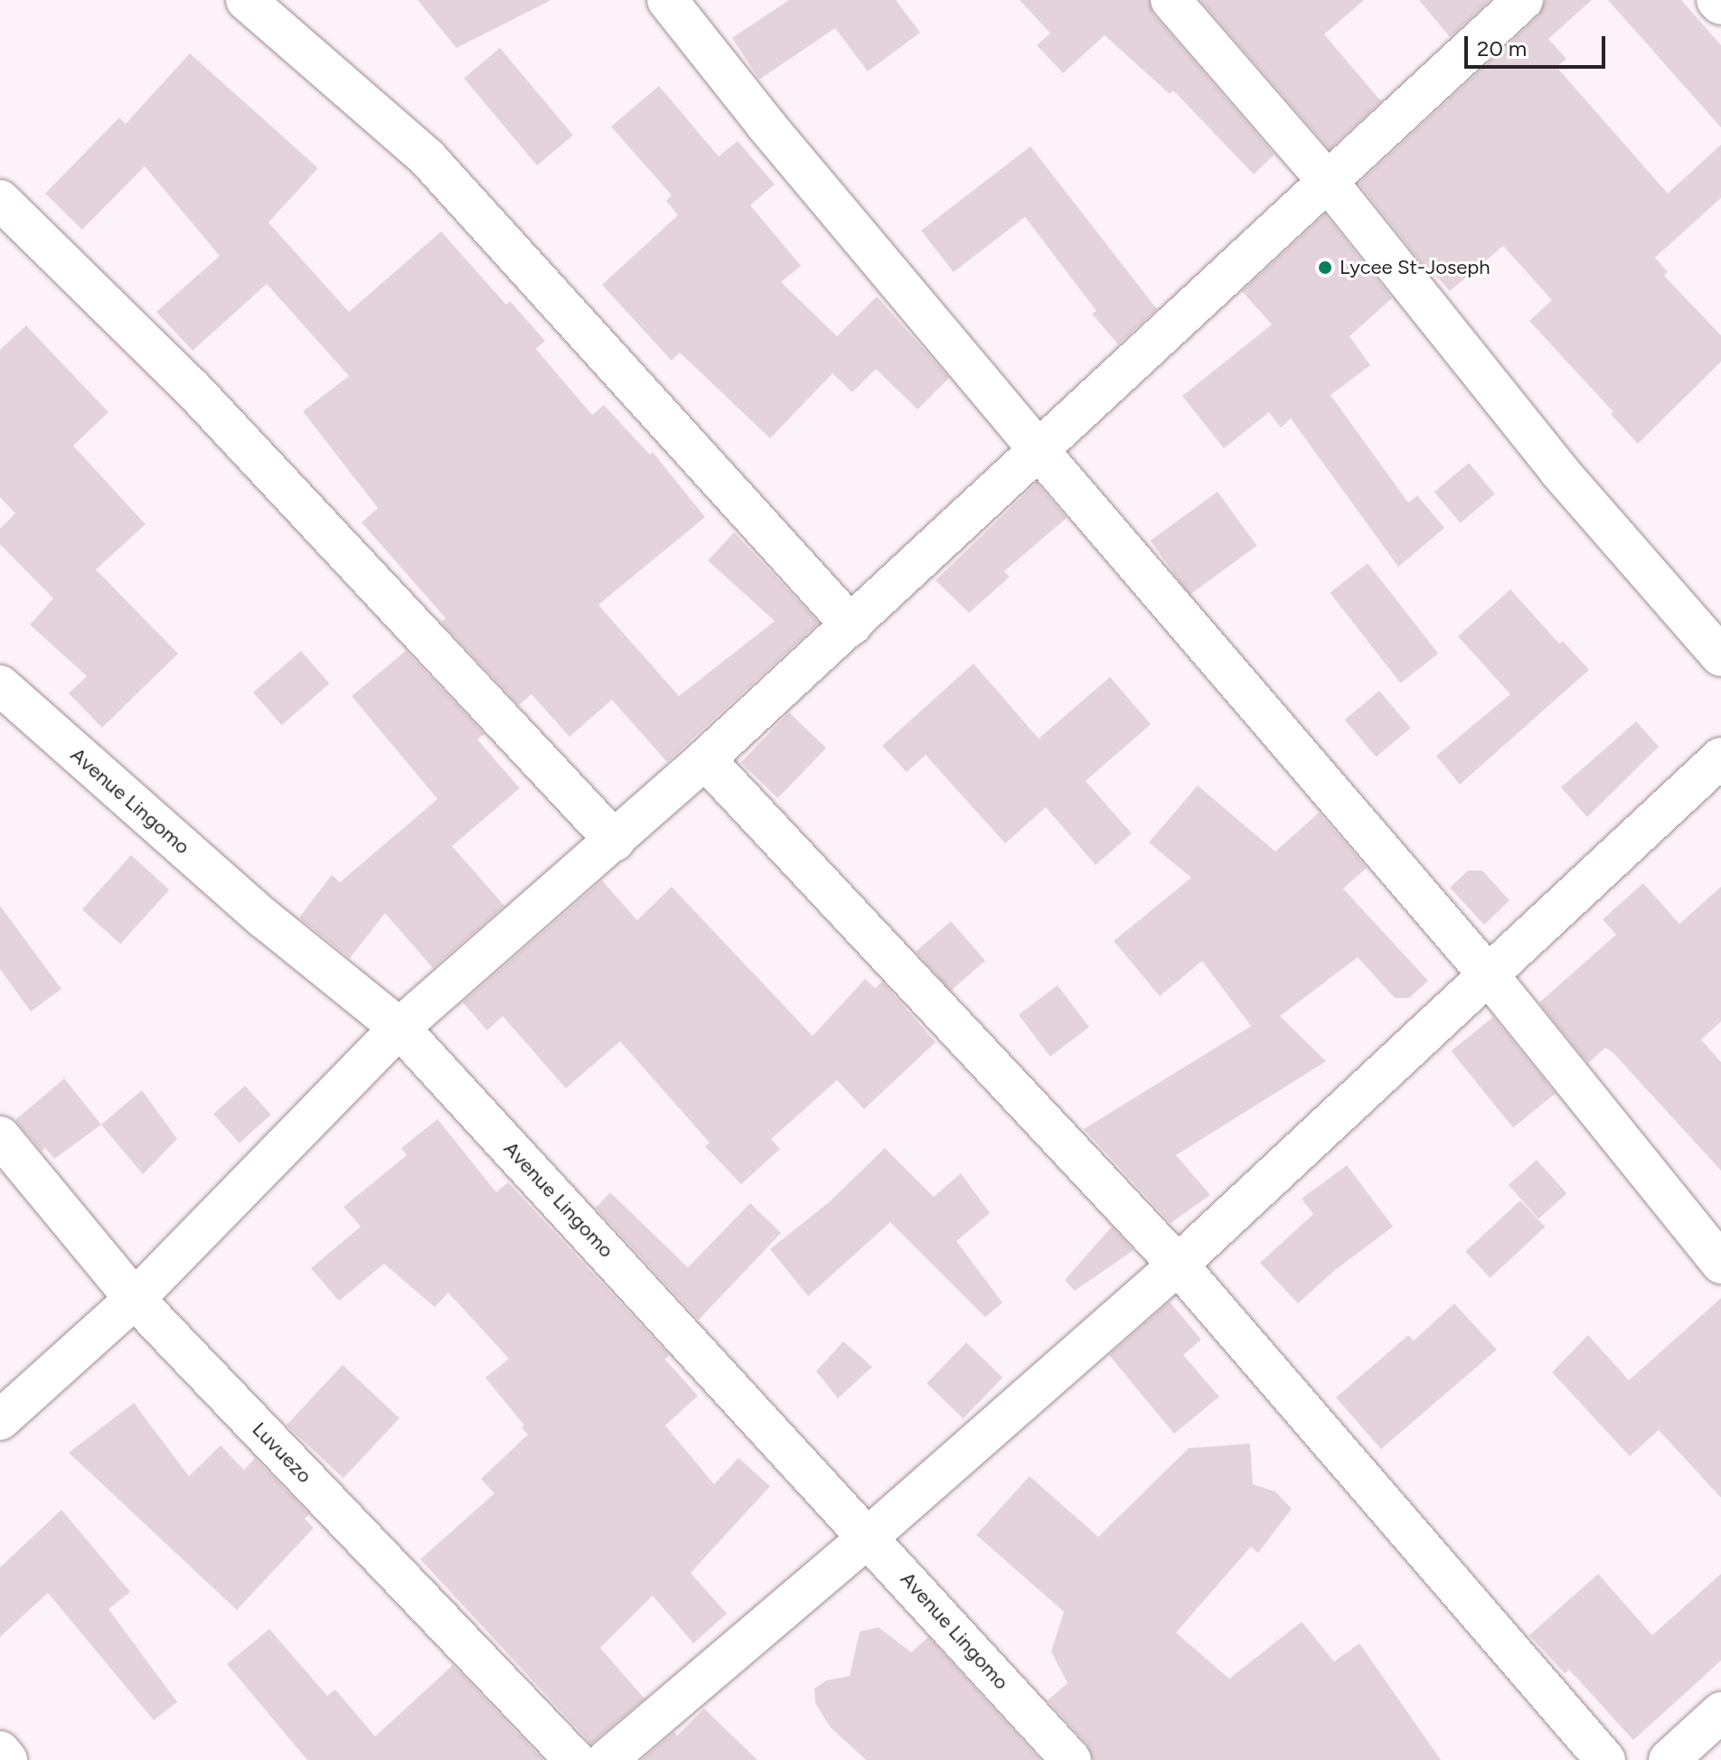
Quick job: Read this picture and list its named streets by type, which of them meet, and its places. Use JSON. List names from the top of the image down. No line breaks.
{"streets":{"street":["Avenue Lingomo","Luvuezo"]},"places":["Lycee St-Joseph"],"scale_bar":"20 m"}
